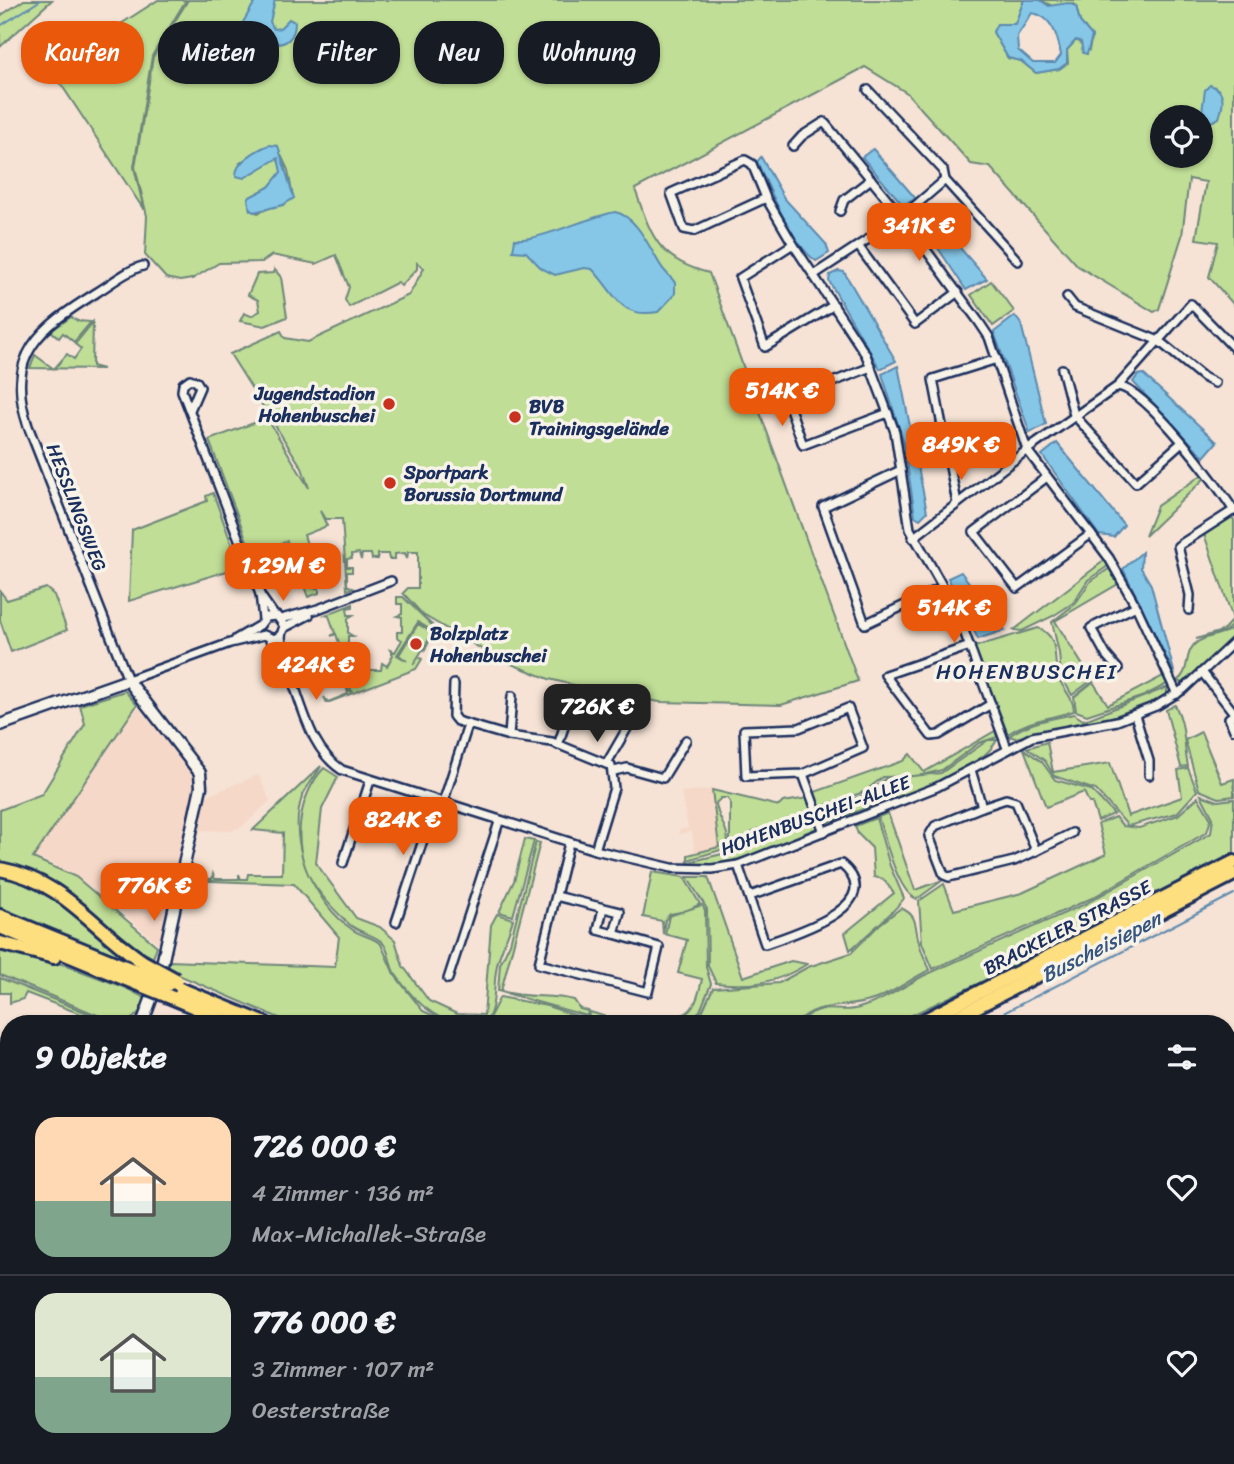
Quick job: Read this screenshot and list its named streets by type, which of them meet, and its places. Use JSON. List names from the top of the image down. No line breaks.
{"streets":{"highway":["BRACKELER STRASSE"],"street":["HESSLINGSWEG","HOHENBUSCHEI-ALLEE"]},"districts":["HOHENBUSCHEI"],"water":["Buscheisiepen"],"places":["Jugendstadion Hohenbuschei","BVB Trainingsgelände","Sportpark Borussia Dortmund","Bolzplatz Hohenbuschei"],"page":{"chip":["Kaufen","Mieten","Filter","Neu","Wohnung"],"price":["341K €","514K €","849K €","1.29M €","514K €","424K €","726K €","824K €","776K €"],"heading":"9 Objekte","list":[{"name":"726 000 €","note":"4 Zimmer · 136 m² · Max-Michallek-Straße"},{"name":"776 000 €","note":"3 Zimmer · 107 m² · Oesterstraße"}]}}
